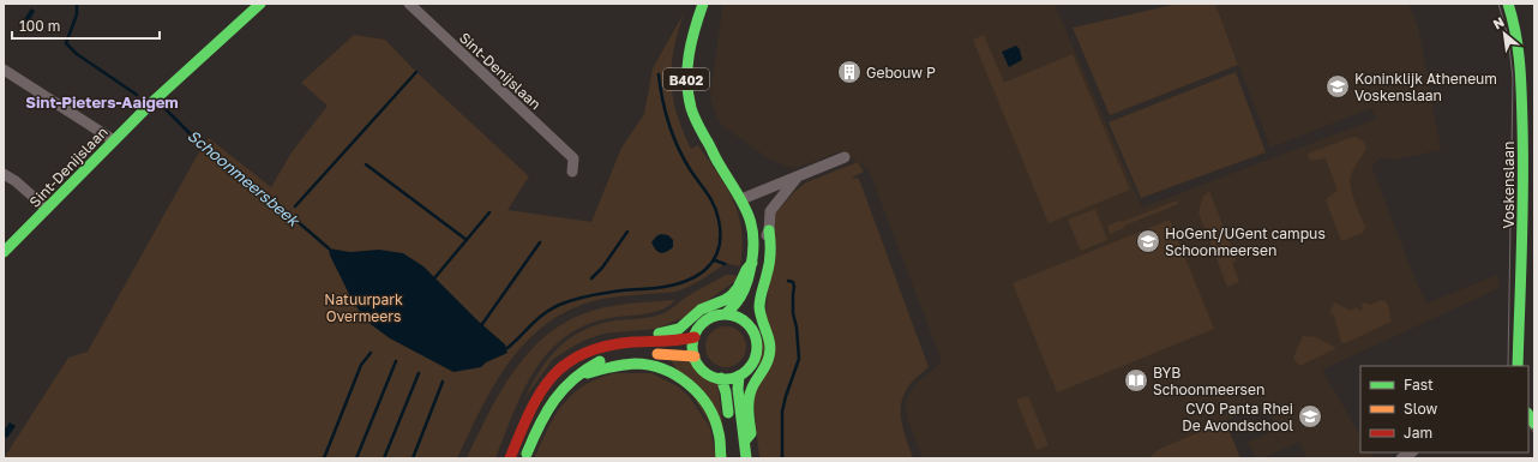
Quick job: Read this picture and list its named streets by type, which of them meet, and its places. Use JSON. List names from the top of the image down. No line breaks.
{"streets":{"main road":["Sint-Denijslaan","B402","Voskenslaan"]},"districts":["Sint-Pieters-Aaigem"],"water":["Schoonmeersbeek"],"parks":["Natuurpark Overmeers"],"places":{"building":["Gebouw P"],"school or university":["Koninklijk Atheneum Voskenslaan","HoGent/UGent campus Schoonmeersen","CVO Panta Rhei De Avondschool"],"library":["BYB Schoonmeersen"]},"legend":["Fast","Slow","Jam"],"scale_bar":"100 m","north":"top left"}
